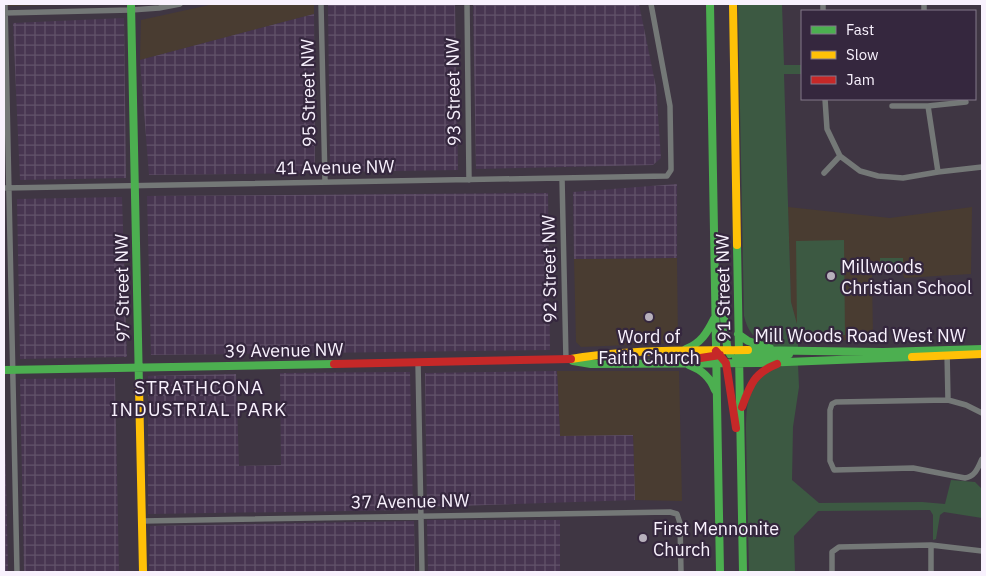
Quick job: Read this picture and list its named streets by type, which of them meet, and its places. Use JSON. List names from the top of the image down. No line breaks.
{"streets":{"street":["93 Street NW","95 Street NW","41 Avenue NW","92 Street NW","97 Street NW","91 Street NW","Mill Woods Road West NW","39 Avenue NW","37 Avenue NW"]},"crossings":[["93 Street NW","41 Avenue NW"],["95 Street NW","41 Avenue NW"],["41 Avenue NW","92 Street NW"],["41 Avenue NW","97 Street NW"],["92 Street NW","39 Avenue NW"],["97 Street NW","39 Avenue NW"],["97 Street NW","37 Avenue NW"],["91 Street NW","Mill Woods Road West NW"],["91 Street NW","39 Avenue NW"],["Mill Woods Road West NW","39 Avenue NW"]],"districts":["STRATHCONA INDUSTRIAL PARK"],"places":["Millwoods Christian School","Word of Faith Church","First Mennonite Church"],"legend":["Fast","Slow","Jam"]}
